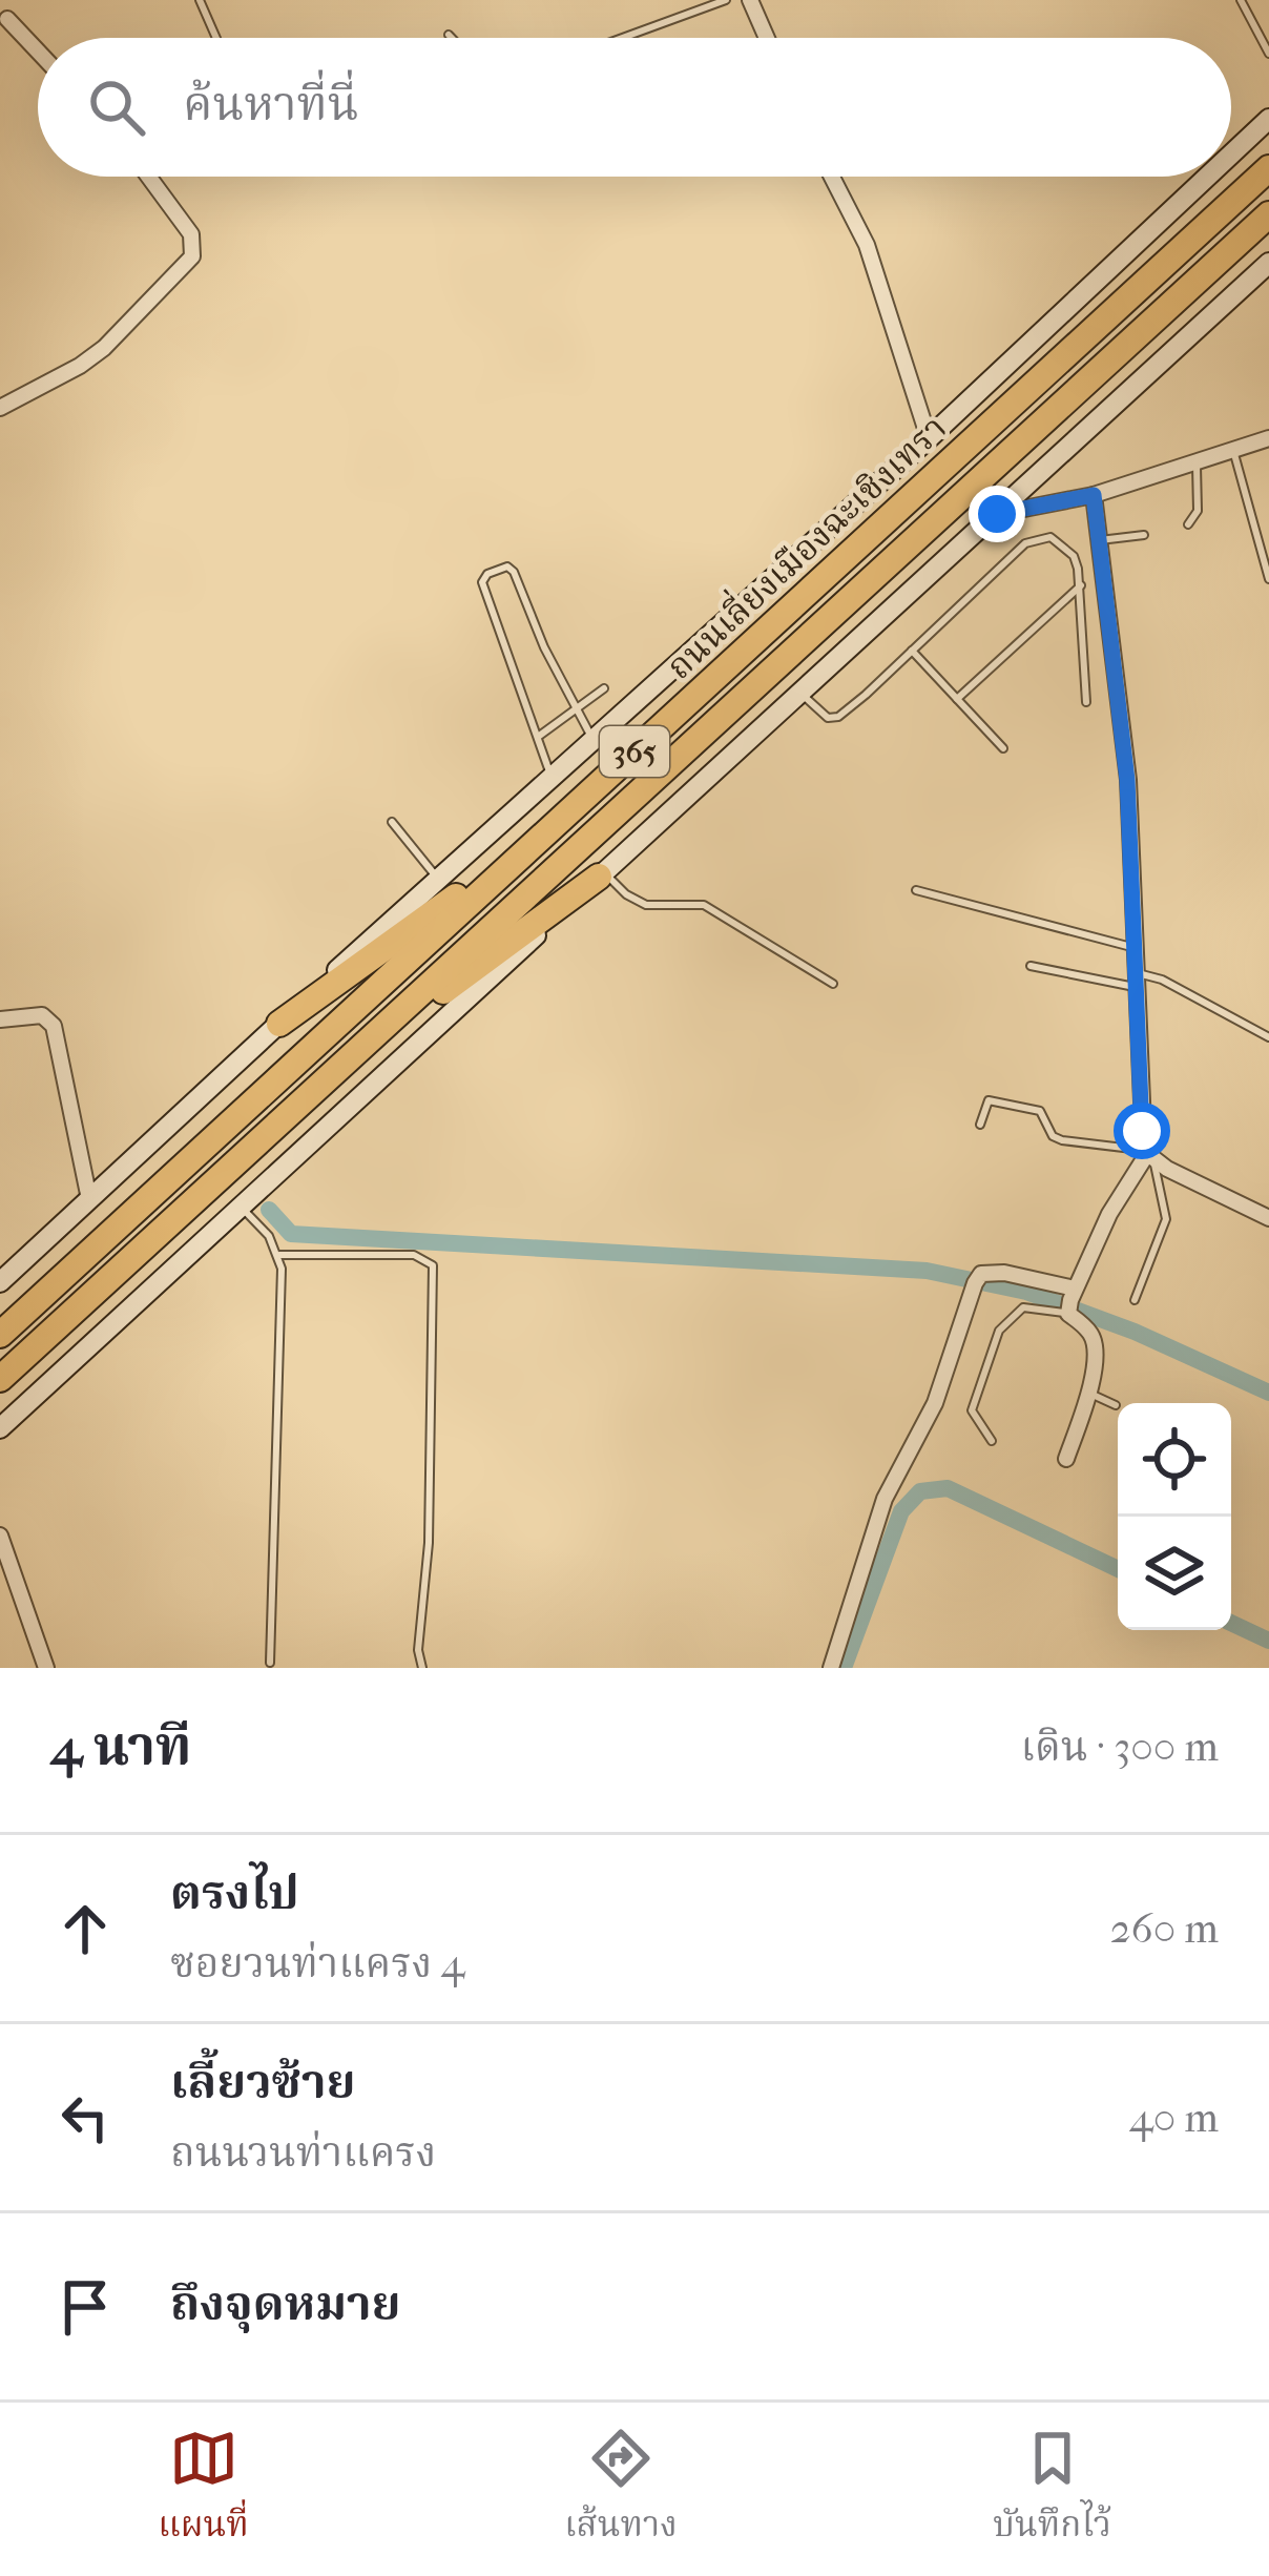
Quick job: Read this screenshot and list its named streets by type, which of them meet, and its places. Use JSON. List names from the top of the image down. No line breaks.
{"streets":{"highway":["ถนนเลี่ยงเมืองฉะเชิงเทรา","365"]},"page":{"search":"ค้นหาที่นี่","heading":["4 นาที","เดิน · 300 m"],"list":[["ตรงไป","ซอยวนท่าแครง 4","260 m"],["เลี้ยวซ้าย","ถนนวนท่าแครง","40 m"],"ถึงจุดหมาย"],"nav":["แผนที่","เส้นทาง","บันทึกไว้"]}}
